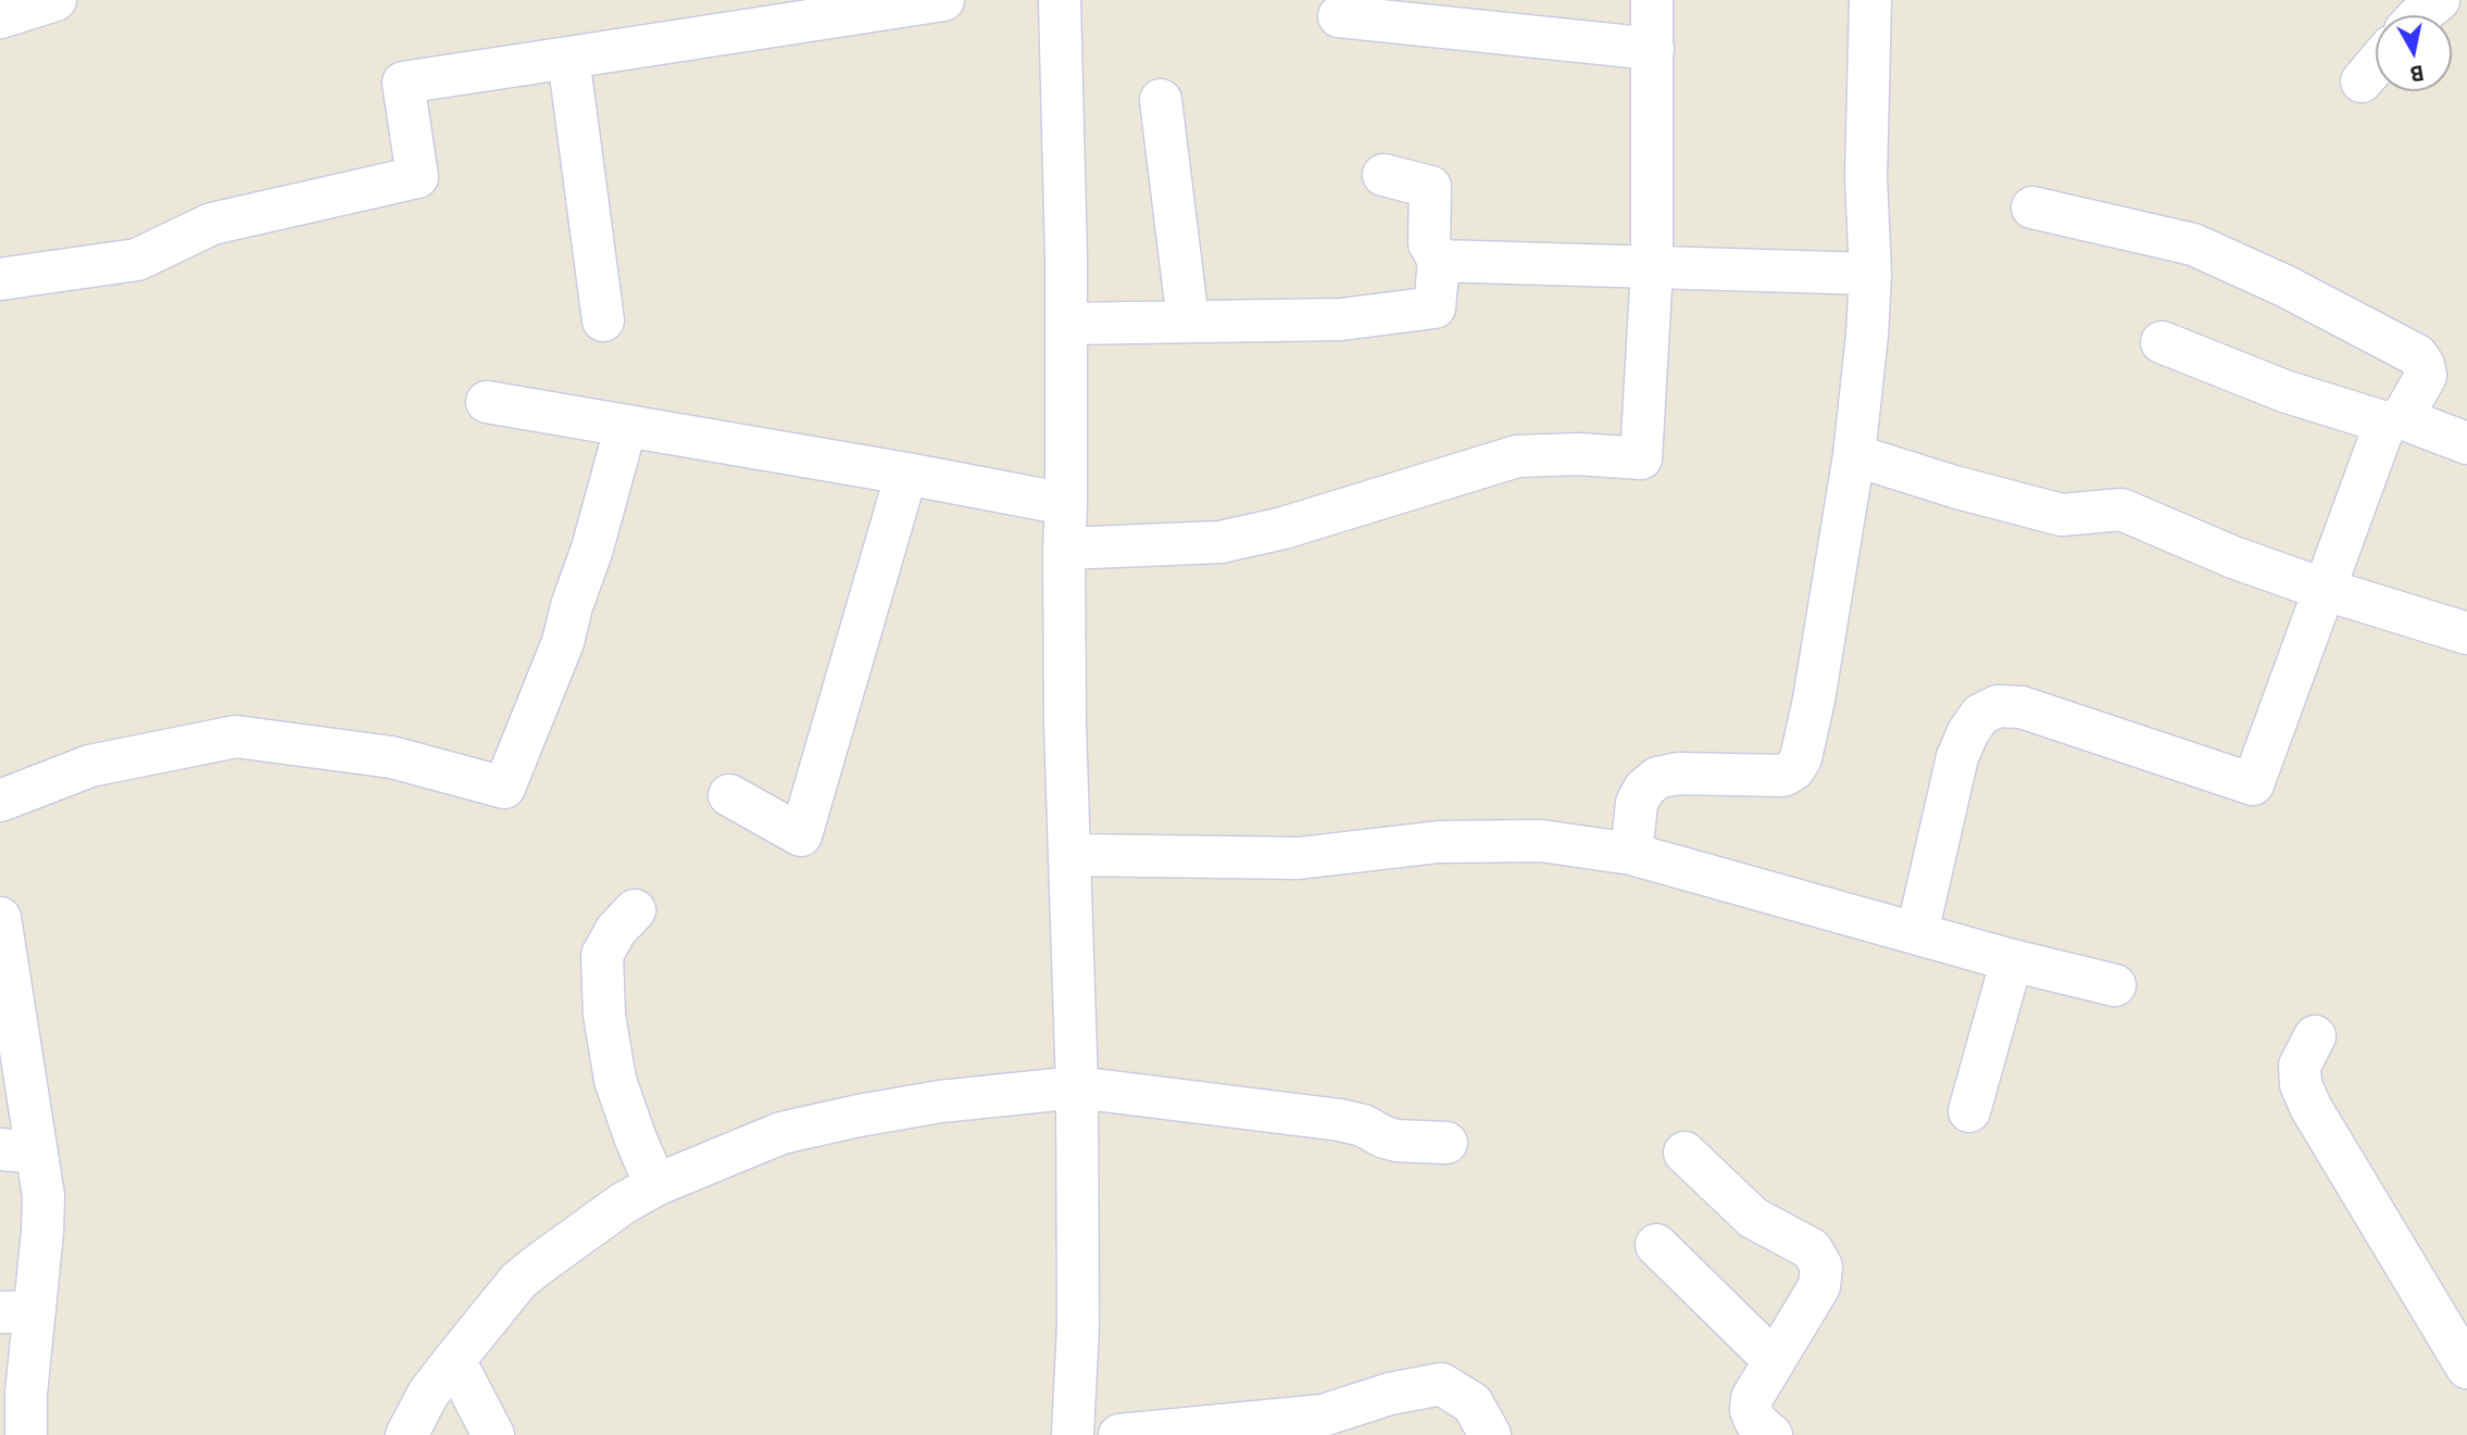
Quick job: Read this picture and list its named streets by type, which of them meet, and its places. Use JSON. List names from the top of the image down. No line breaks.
{"north":"bottom"}
